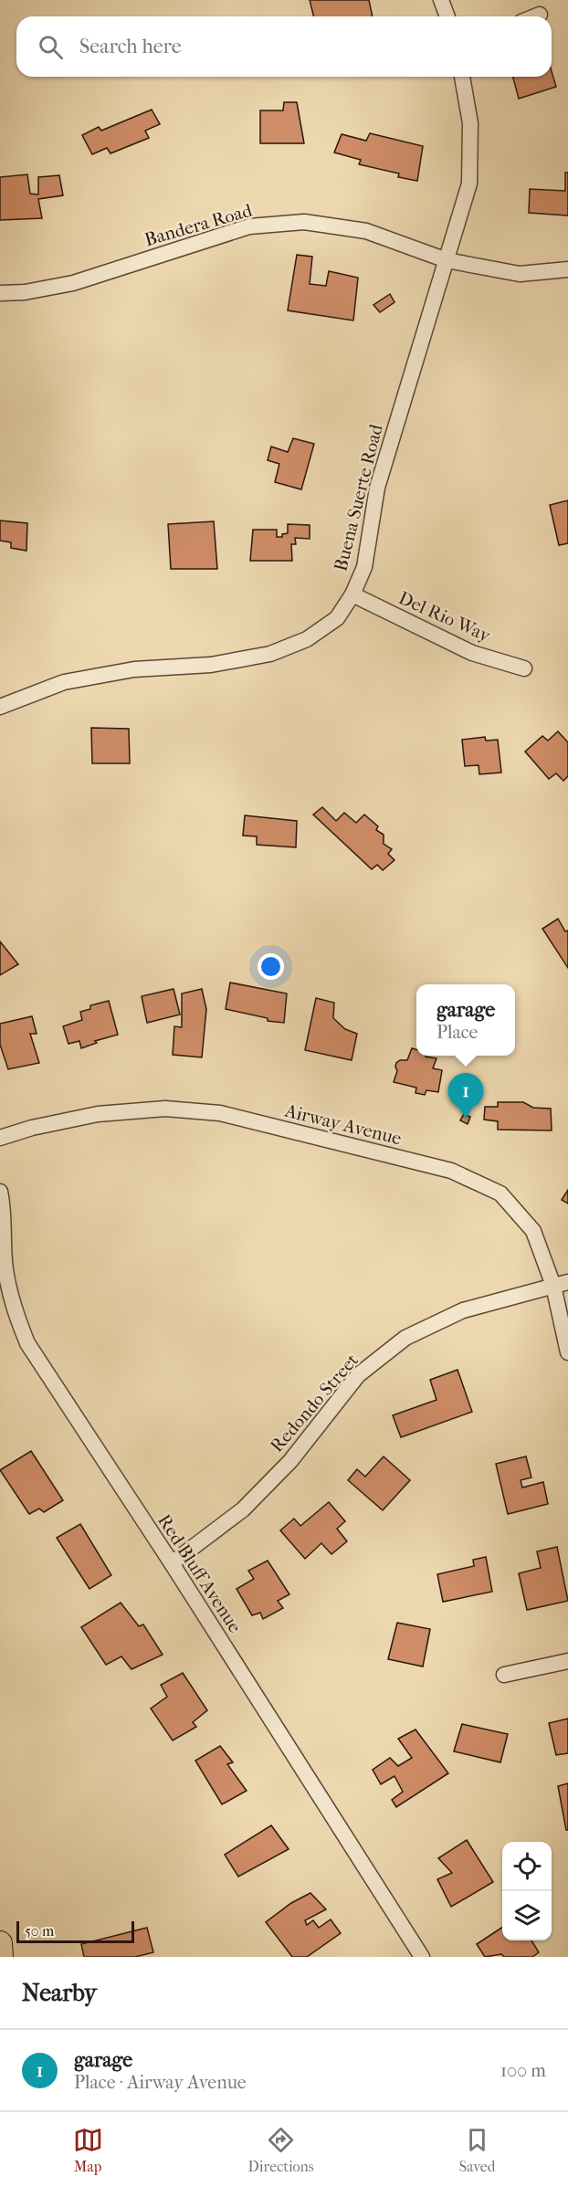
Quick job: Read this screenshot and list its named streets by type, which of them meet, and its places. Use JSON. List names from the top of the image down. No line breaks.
{"streets":{"street":["Bandera Road","Buena Suerte Road","Del Rio Way","Airway Avenue","Redondo Street","Red Bluff Avenue"]},"crossings":[["Bandera Road","Buena Suerte Road"],["Buena Suerte Road","Del Rio Way"],["Airway Avenue","Redondo Street"],["Redondo Street","Red Bluff Avenue"]],"scale_bar":"50 m","page":{"search":"Search here","popup":["garage","Place"],"pins":"1","scale":"50 m","heading":"Nearby","list":[{"mark":"1","name":"garage","note":"Place · Airway Avenue","value":"100 m"}],"nav":["Map","Directions","Saved"]}}
